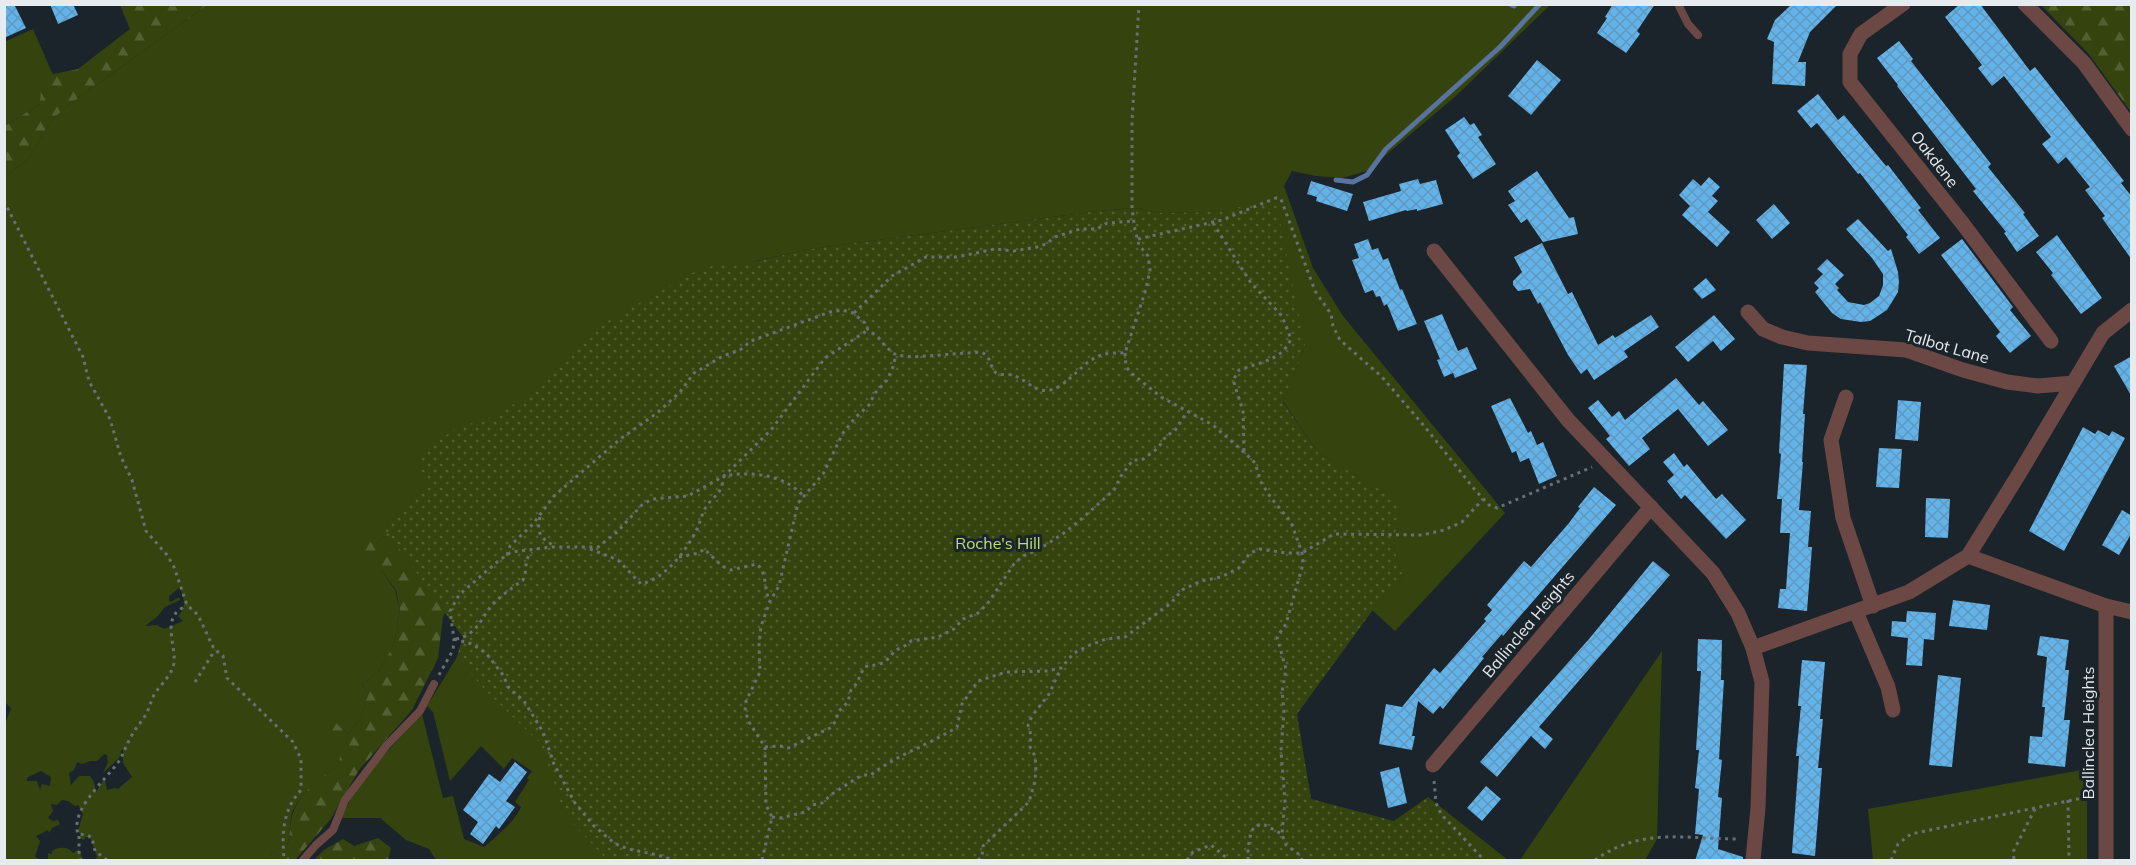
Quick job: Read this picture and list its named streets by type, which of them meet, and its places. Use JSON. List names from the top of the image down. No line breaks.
{"streets":{"street":["Oakdene","Talbot Lane","Ballinclea Heights"]},"parks":["Roche's Hill"]}
